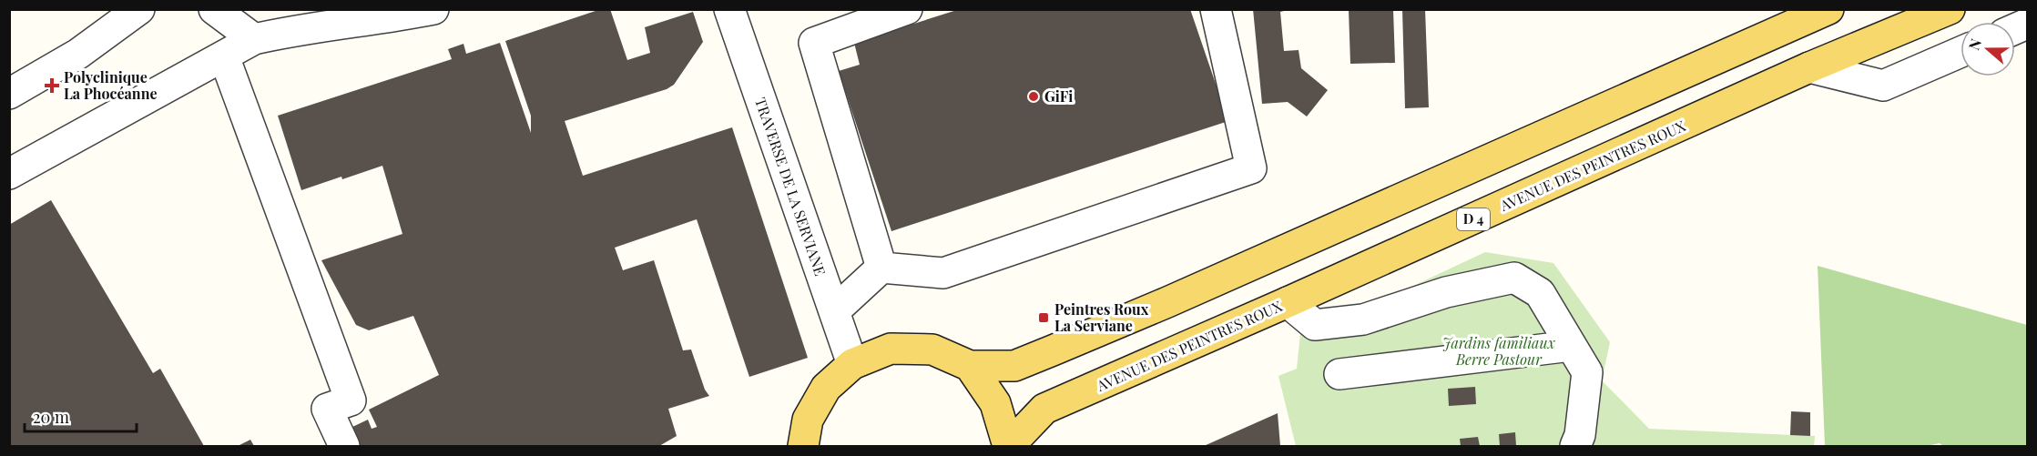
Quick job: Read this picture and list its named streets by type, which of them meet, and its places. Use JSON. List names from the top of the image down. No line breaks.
{"streets":{"main road":["AVENUE DES PEINTRES ROUX","D 4"],"street":["TRAVERSE DE LA SERVIANE"]},"parks":["Jardins familiaux Berre Pastour"],"places":{"health":["Polyclinique La Phocéanne"],"other":["GiFi"],"transit":["Peintres Roux La Serviane"]},"scale_bar":"20 m","north":"left"}
